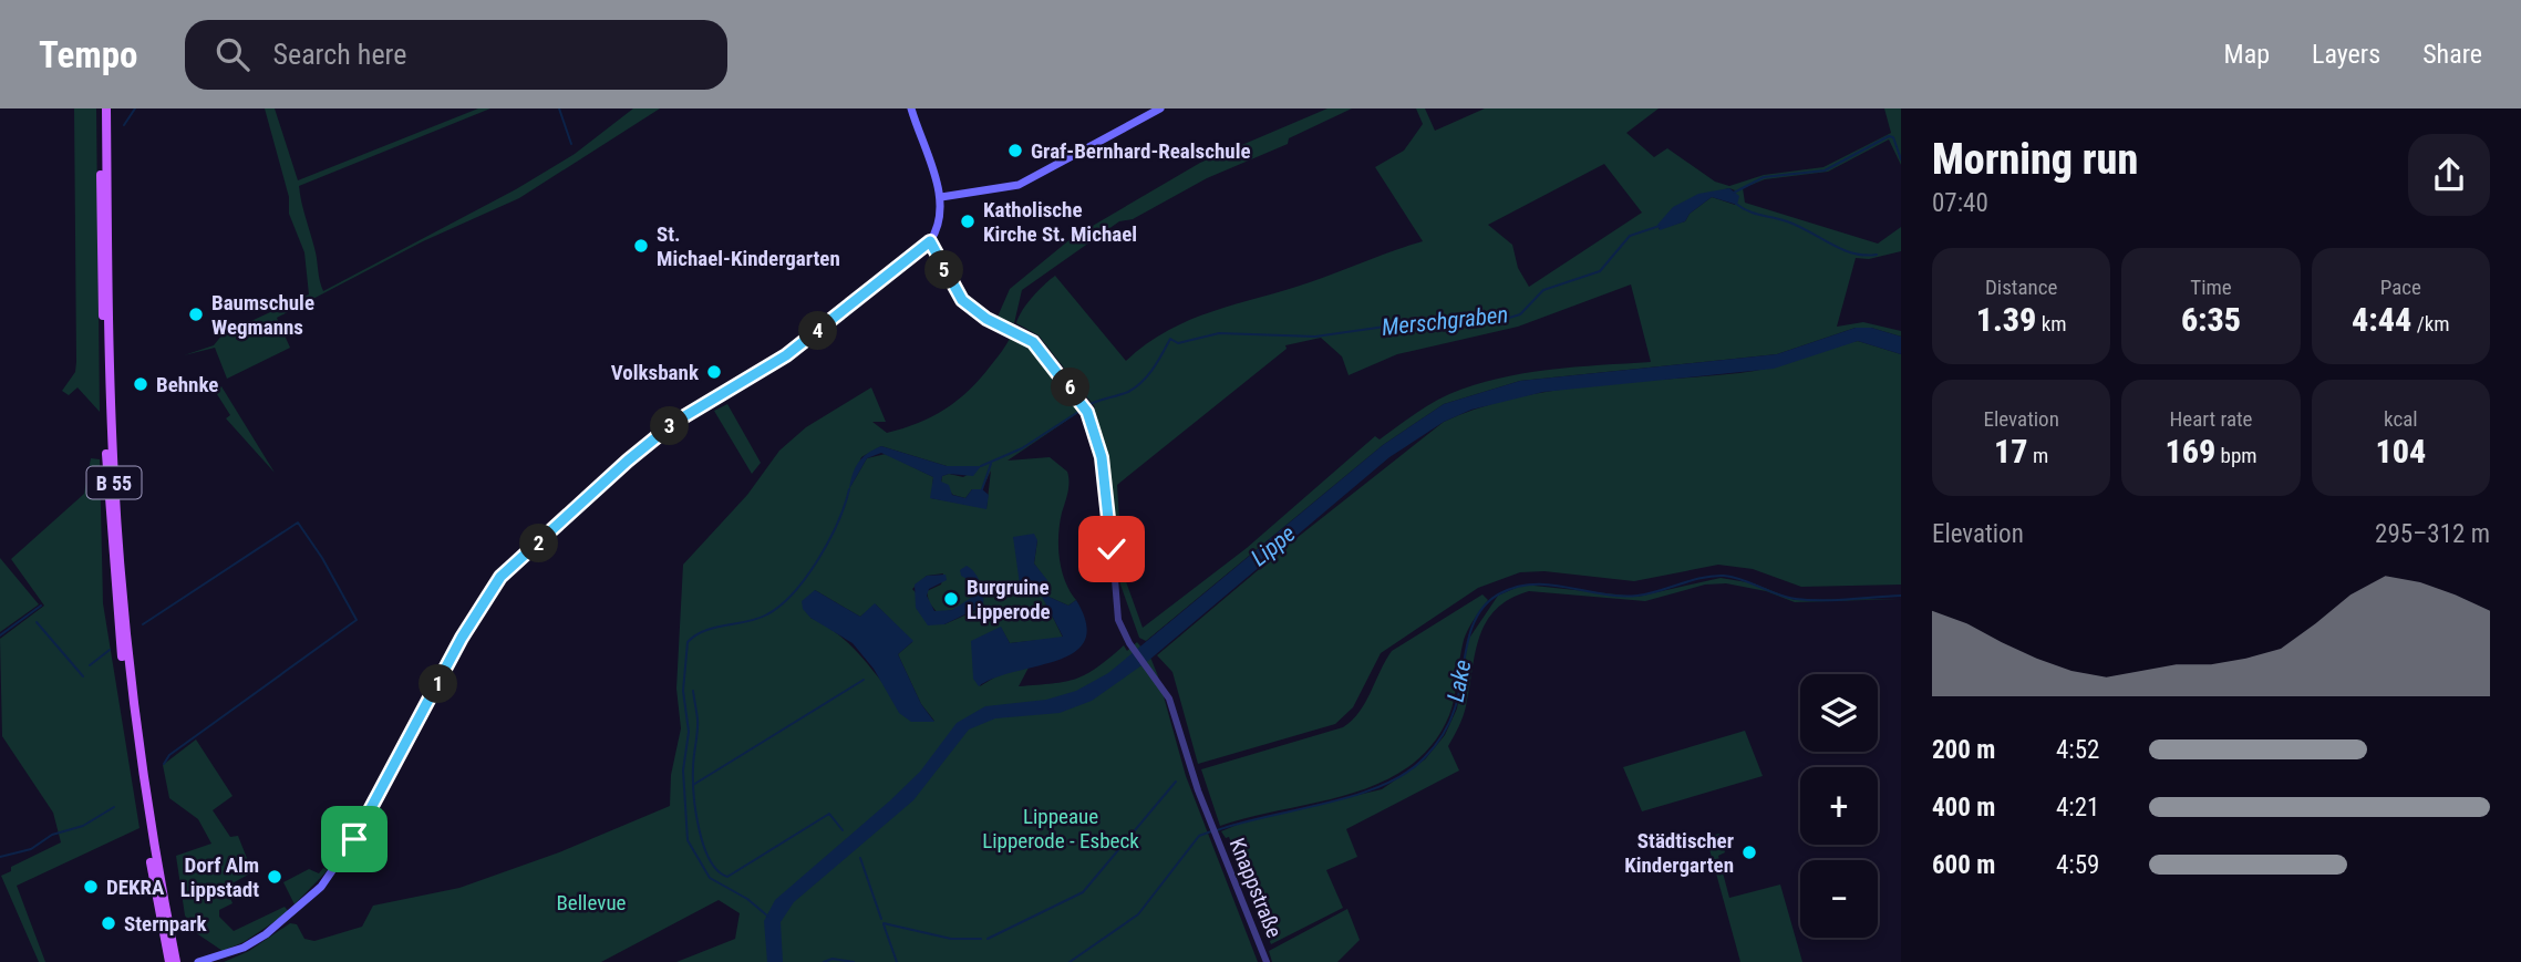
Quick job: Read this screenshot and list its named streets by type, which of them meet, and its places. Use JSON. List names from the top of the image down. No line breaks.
{"streets":{"main road":["B 55"],"street":["Knappstraße"]},"water":["Merschgraben","Lippe","Lake"],"parks":["Lippeaue Lipperode - Esbeck","Bellevue"],"places":["Graf-Bernhard-Realschule","Katholische Kirche St. Michael","St. Michael-Kindergarten","Baumschule Wegmanns","Volksbank","Behnke","Burgruine Lipperode","Städtischer Kindergarten","Dorf Alm Lippstadt","DEKRA","Sternpark"],"page":{"header":"Tempo","search":"Search here","nav":["Map","Layers","Share"],"heading":["Morning run","07:40"],"stats":[["Distance","1.39 km"],["Time","6:35"],["Pace","4:44 /km"],["Elevation","17 m"],["Heart rate","169 bpm"],["kcal","104"]],"pins":["5","4","6","3","2","1"],"chart":["Elevation","295–312 m"],"map_buttons":["+","−"],"list":[{"name":"200 m","note":"4:52"},{"name":"400 m","note":"4:21"},{"name":"600 m","note":"4:59"}]}}
